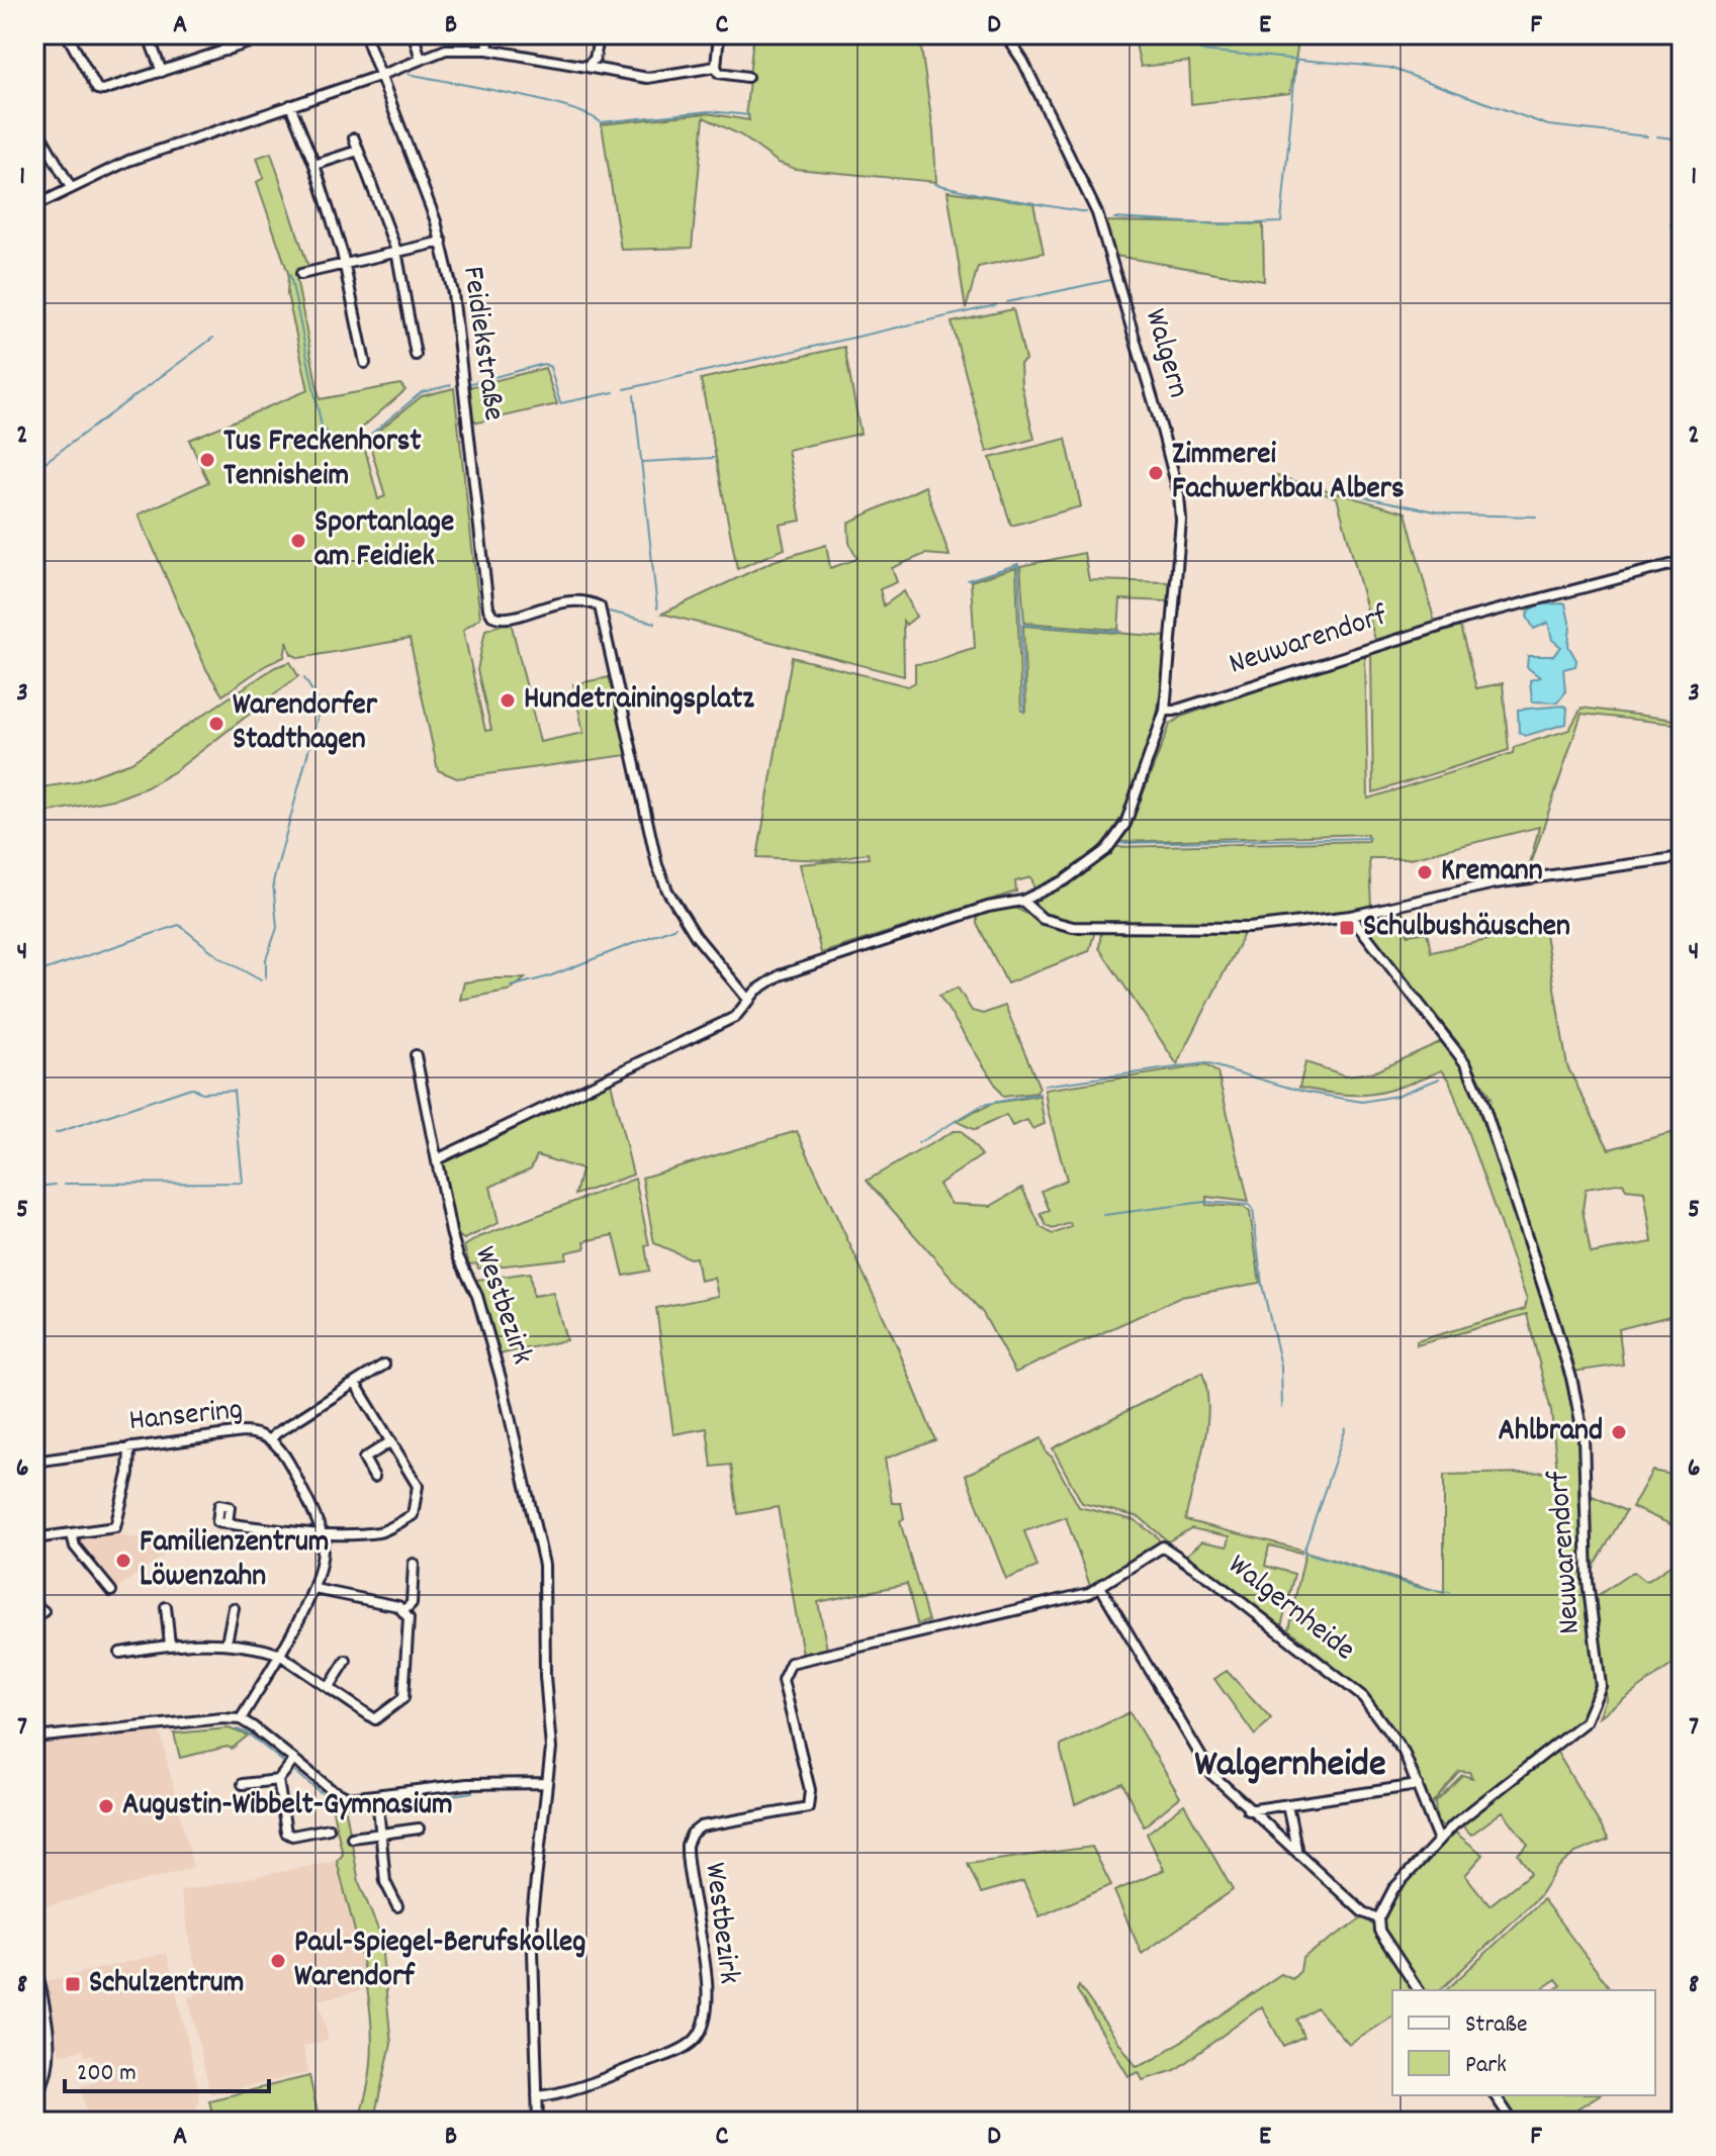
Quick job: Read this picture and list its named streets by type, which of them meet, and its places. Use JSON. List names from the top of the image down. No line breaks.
{"streets":{"street":["Feidiekstraße","Walgern","Neuwarendorf","Westbezirk","Hansering","Walgernheide"]},"crossings":[["Walgern","Neuwarendorf"],["Neuwarendorf","Walgernheide"],["Westbezirk","Walgernheide"]],"districts":["Walgernheide"],"places":{"other":["Tus Freckenhorst Tennisheim","Zimmerei Fachwerkbau Albers","Sportanlage am Feidiek","Hundetrainingsplatz","Warendorfer Stadthagen","Kremann","Ahlbrand","Familienzentrum Löwenzahn","Augustin-Wibbelt-Gymnasium","Paul-Spiegel-Berufskolleg Warendorf"],"transit":["Schulbushäuschen","Schulzentrum"]},"legend":["Straße","Park"],"scale_bar":"200 m","grid":{"columns":["A","B","C","D","E","F"],"rows":["1","2","3","4","5","6","7","8"]}}
